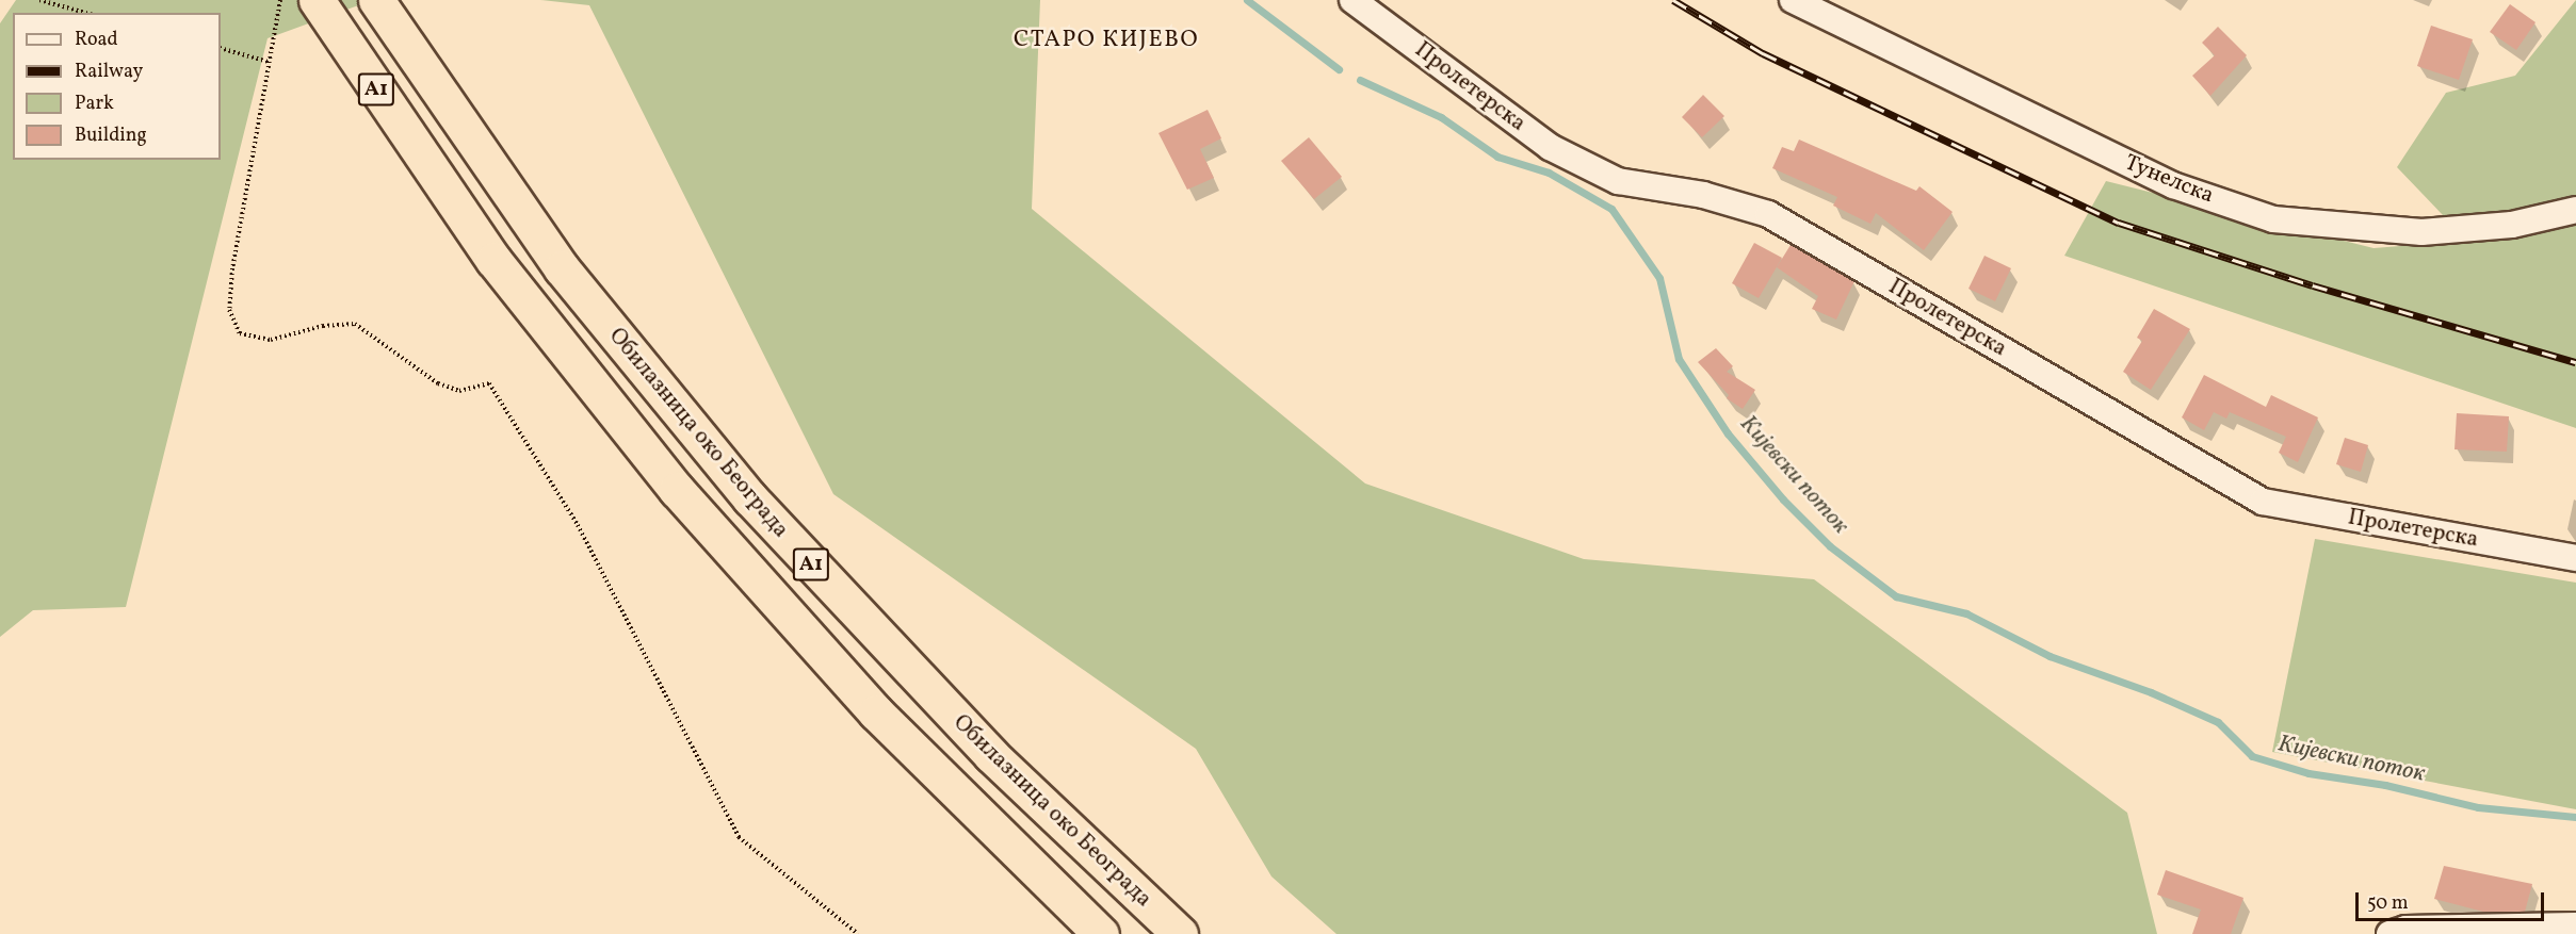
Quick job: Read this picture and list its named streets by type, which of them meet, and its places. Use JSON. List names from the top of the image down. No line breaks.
{"streets":{"highway":["A1","Обилазница око Београда"],"street":["Пролетерска","Тунелска"]},"districts":["СТАРО КИЈЕВО"],"water":["Кијевски поток"],"legend":["Road","Railway","Park","Building"],"scale_bar":"50 m"}
